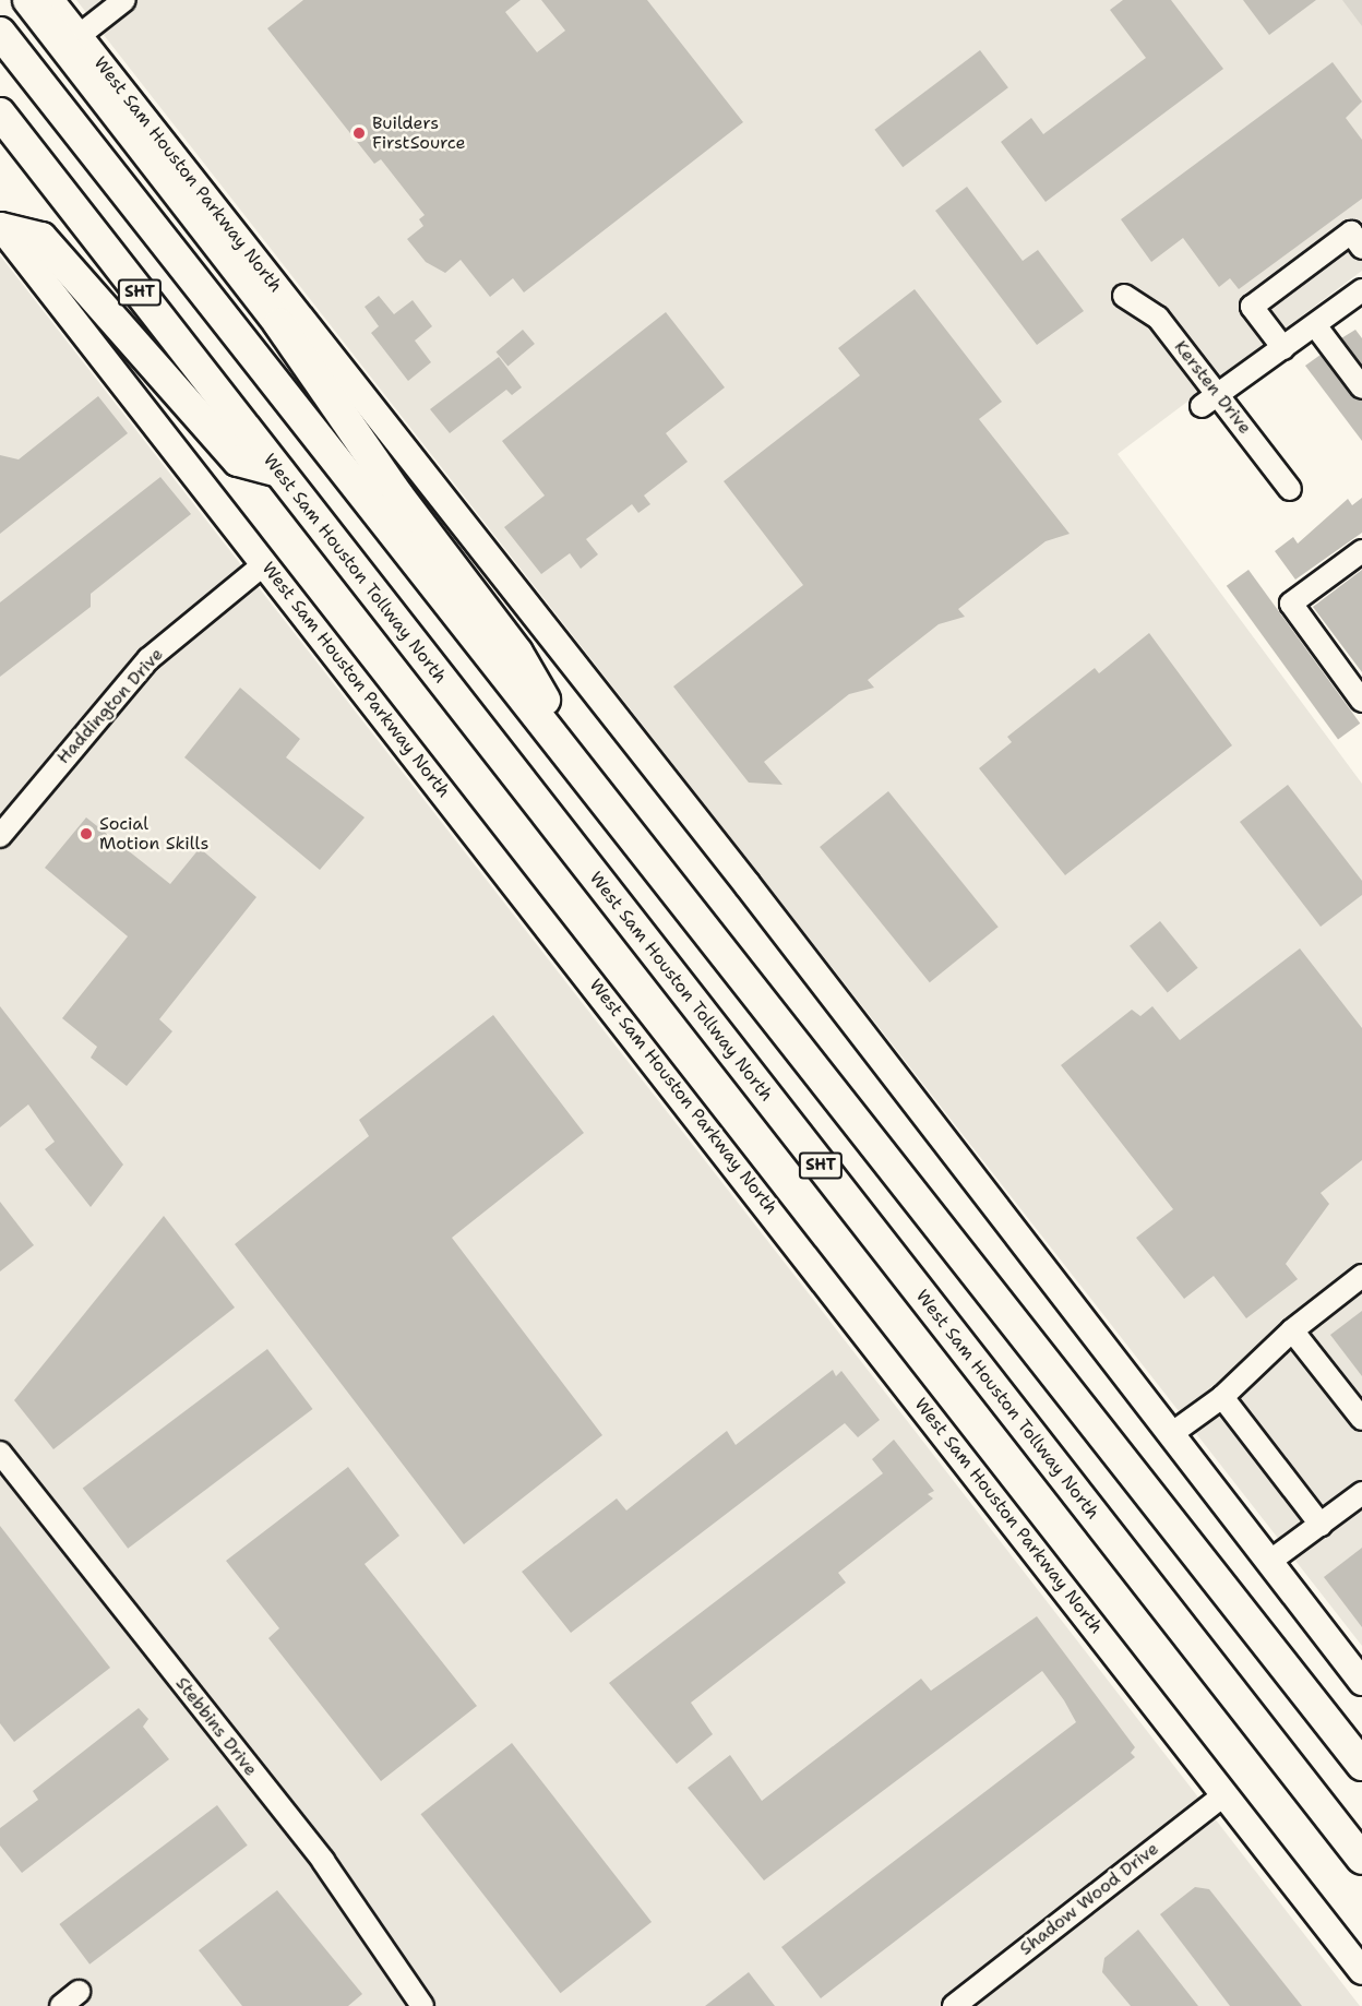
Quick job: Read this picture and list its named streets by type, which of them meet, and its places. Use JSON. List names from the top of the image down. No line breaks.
{"streets":{"highway":["SHT","West Sam Houston Tollway North"],"main road":["West Sam Houston Parkway North"],"street":["Kersten Drive","Haddington Drive","Stebbins Drive","Shadow Wood Drive"]},"crossings":[["West Sam Houston Parkway North","Haddington Drive"],["West Sam Houston Parkway North","Shadow Wood Drive"]],"places":["Builders FirstSource","Social Motion Skills"]}
